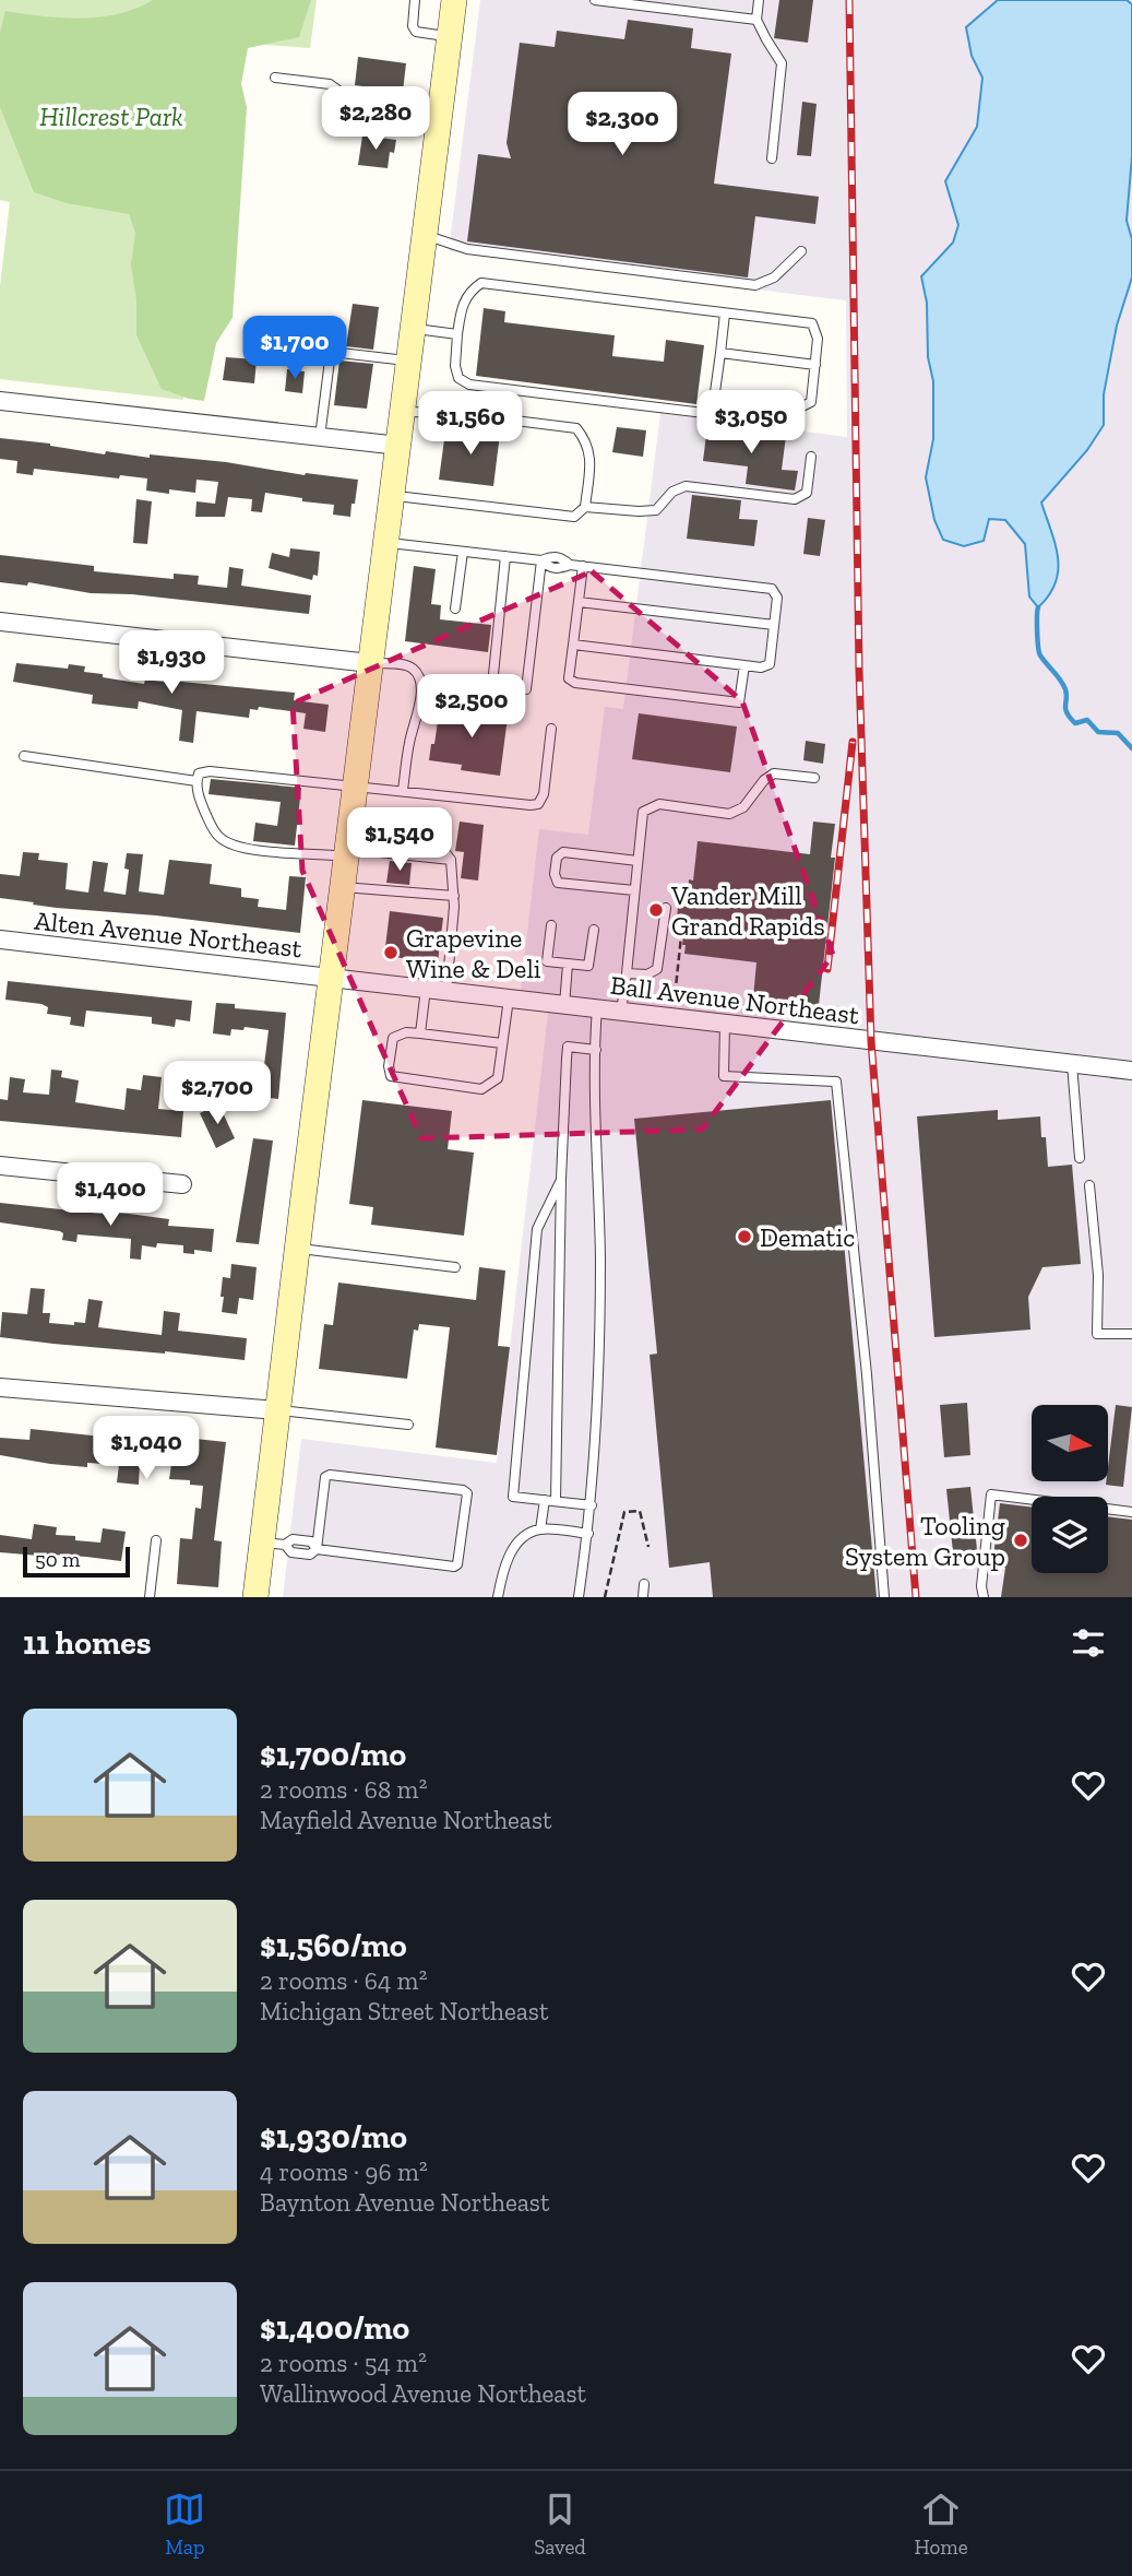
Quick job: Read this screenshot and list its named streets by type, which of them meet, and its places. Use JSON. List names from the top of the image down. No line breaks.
{"streets":{"street":["Alten Avenue Northeast","Ball Avenue Northeast"]},"crossings":[["Alten Avenue Northeast","Ball Avenue Northeast"]],"parks":["Hillcrest Park"],"places":["Vander Mill Grand Rapids","Grapevine Wine & Deli","Dematic","Tooling System Group"],"scale_bar":"50 m","north":"right","page":{"price":["$2,280","$2,300","$1,700","$3,050","$1,560","$1,930","$2,500","$1,540","$2,700","$1,400","$1,040"],"scale":"50 m","heading":"11 homes","list":[{"name":"$1,700/mo","note":"2 rooms · 68 m² · Mayfield Avenue Northeast"},{"name":"$1,560/mo","note":"2 rooms · 64 m² · Michigan Street Northeast"},{"name":"$1,930/mo","note":"4 rooms · 96 m² · Baynton Avenue Northeast"},{"name":"$1,400/mo","note":"2 rooms · 54 m² · Wallinwood Avenue Northeast"}],"tabs":["Map","Saved","Home"]}}
